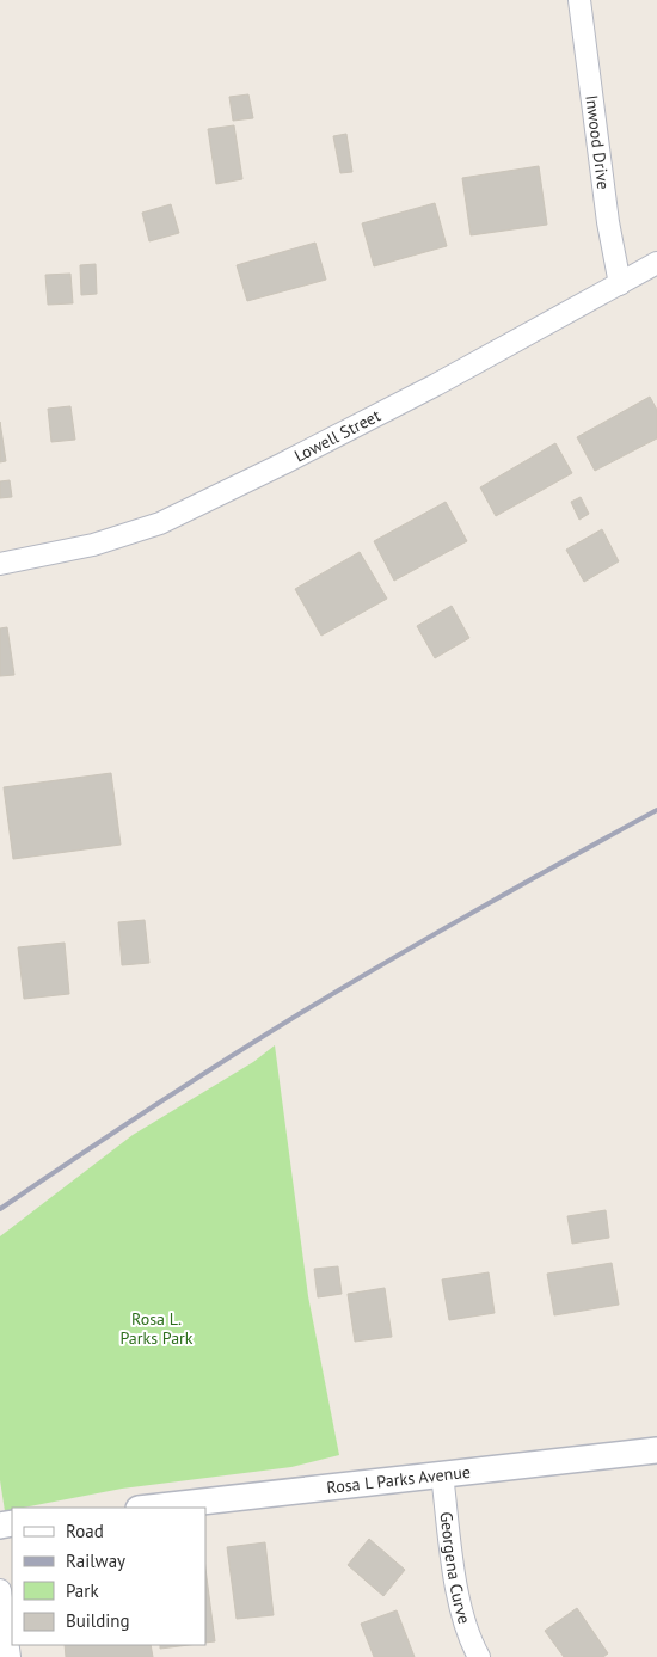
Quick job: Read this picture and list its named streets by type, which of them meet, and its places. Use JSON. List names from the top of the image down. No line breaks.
{"streets":{"street":["Inwood Drive","Lowell Street","Rosa L Parks Avenue","Georgena Curve"]},"crossings":[["Inwood Drive","Lowell Street"],["Rosa L Parks Avenue","Georgena Curve"]],"parks":["Rosa L. Parks Park"],"legend":["Road","Railway","Park","Building"]}
